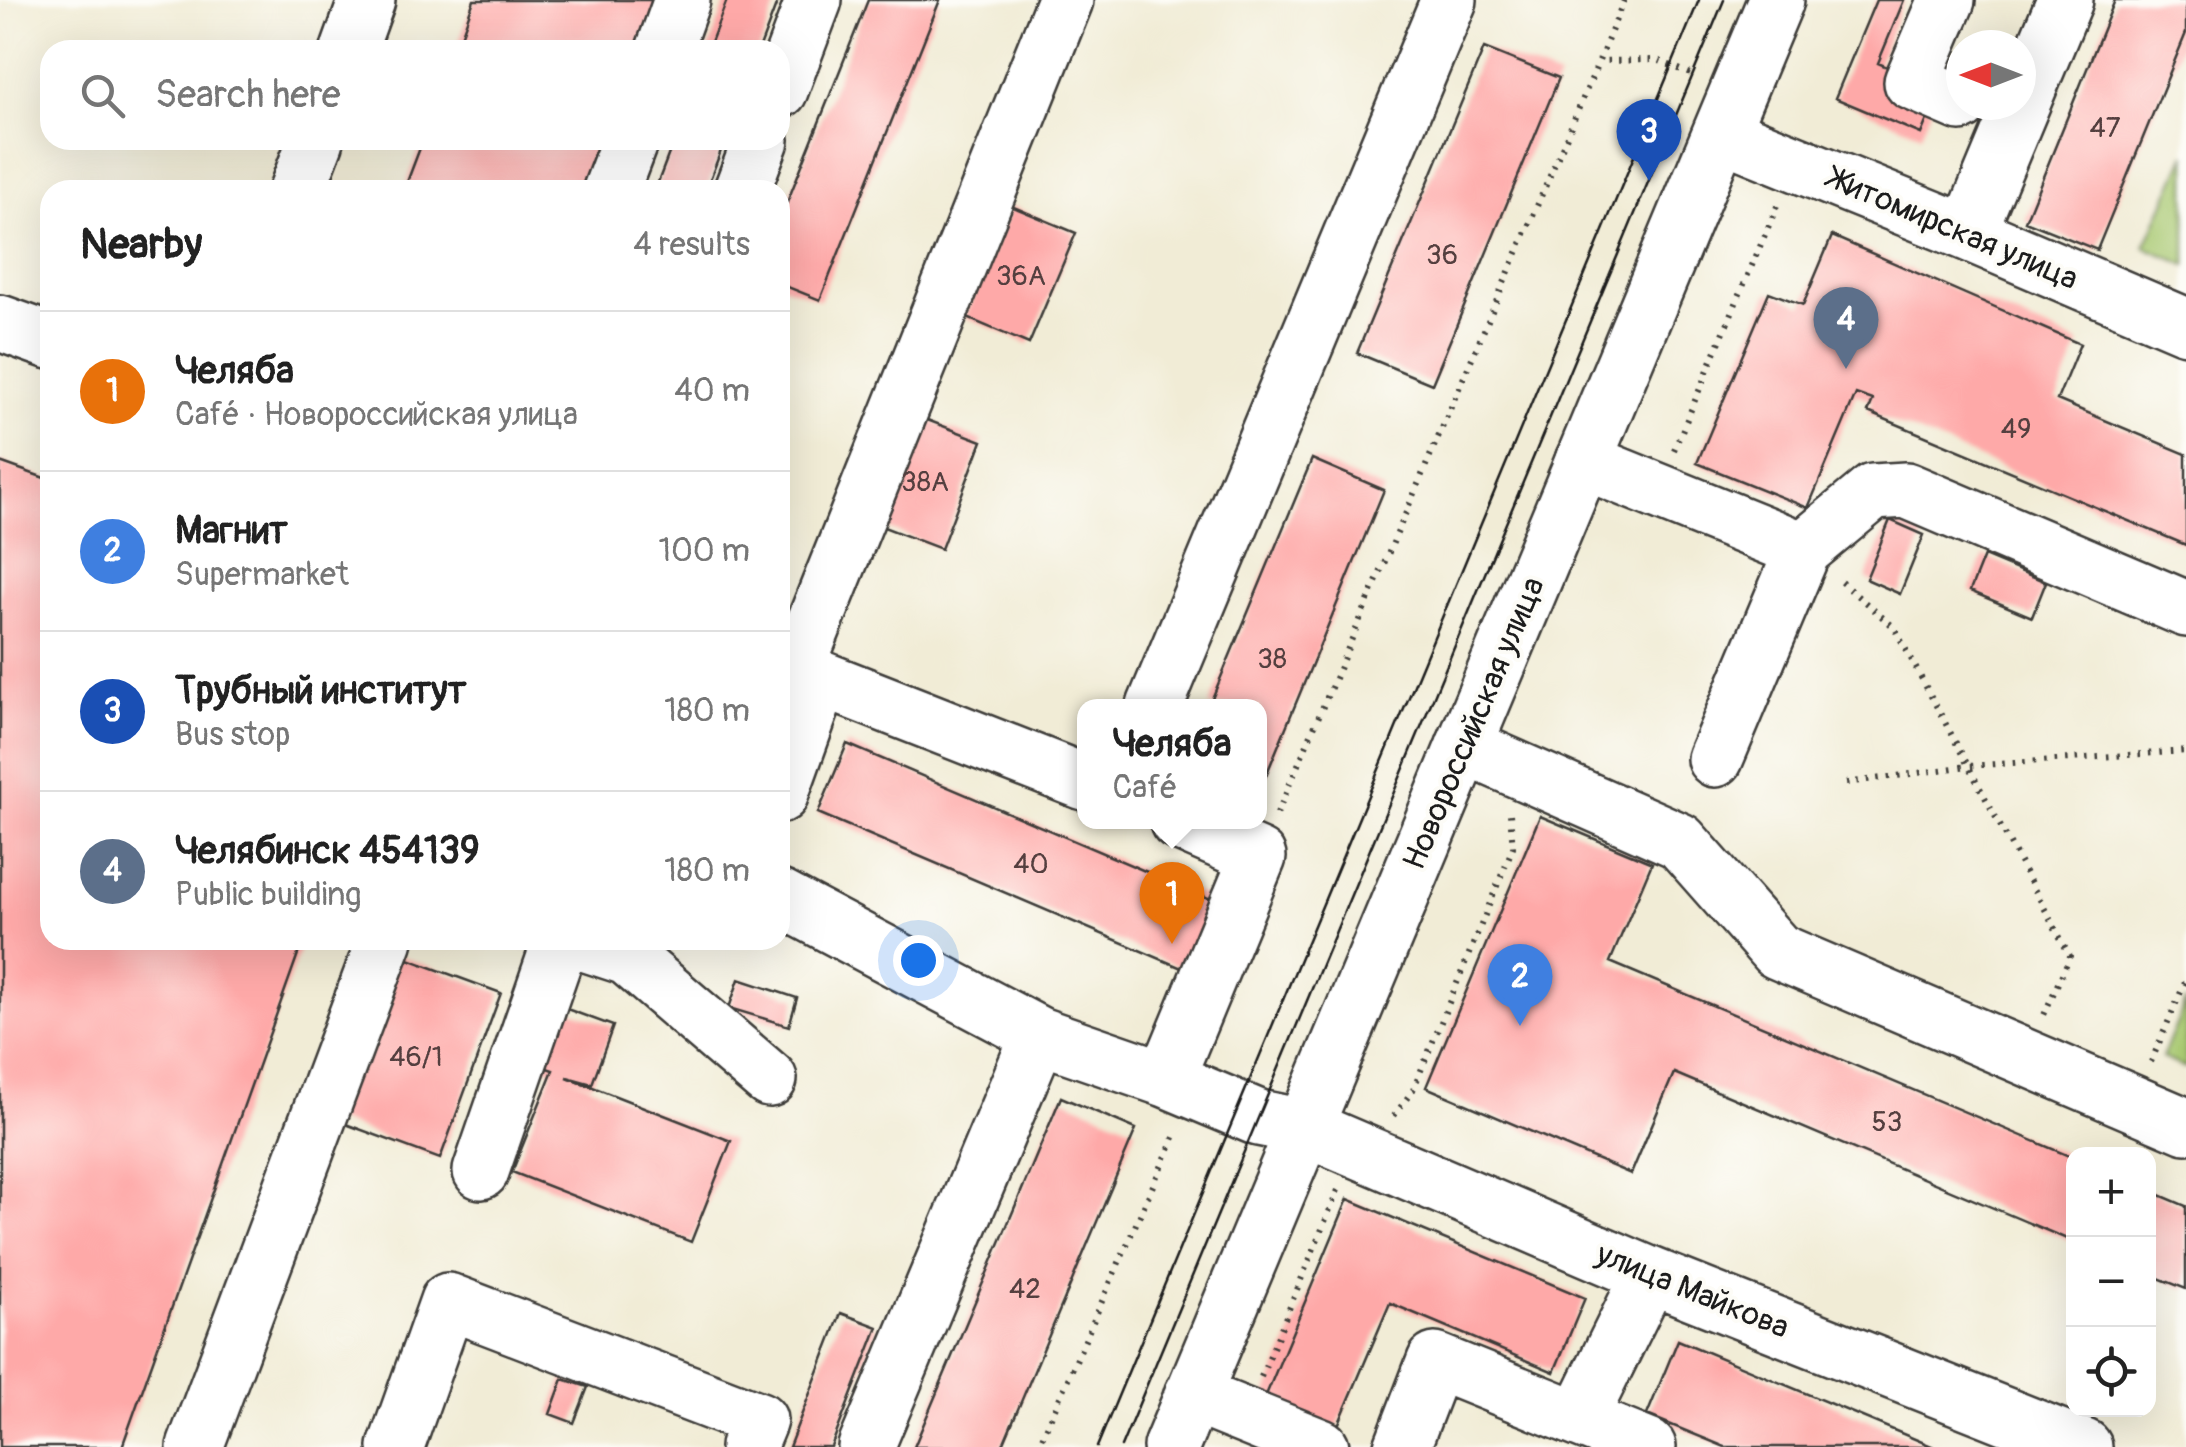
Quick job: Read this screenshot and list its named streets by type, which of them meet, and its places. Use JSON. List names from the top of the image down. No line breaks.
{"streets":{"main road":["Житомирская улица","Новороссийская улица","улица Майкова"]},"crossings":[["Житомирская улица","Новороссийская улица"],["Новороссийская улица","улица Майкова"]],"house_numbers":["47","36","36А","49","38А","38","40","46/1","53","42"],"north":"left","page":{"search":"Search here","pins":["3","4","1","2"],"heading":["Nearby","4 results"],"list":[{"mark":"1","name":"Челяба","note":"Café · Новороссийская улица","value":"40 m"},{"mark":"2","name":"Магнит","note":"Supermarket","value":"100 m"},{"mark":"3","name":"Трубный институт","note":"Bus stop","value":"180 m"},{"mark":"4","name":"Челябинск 454139","note":"Public building","value":"180 m"}],"popup":["Челяба","Café"],"map_buttons":["+","−"]}}
